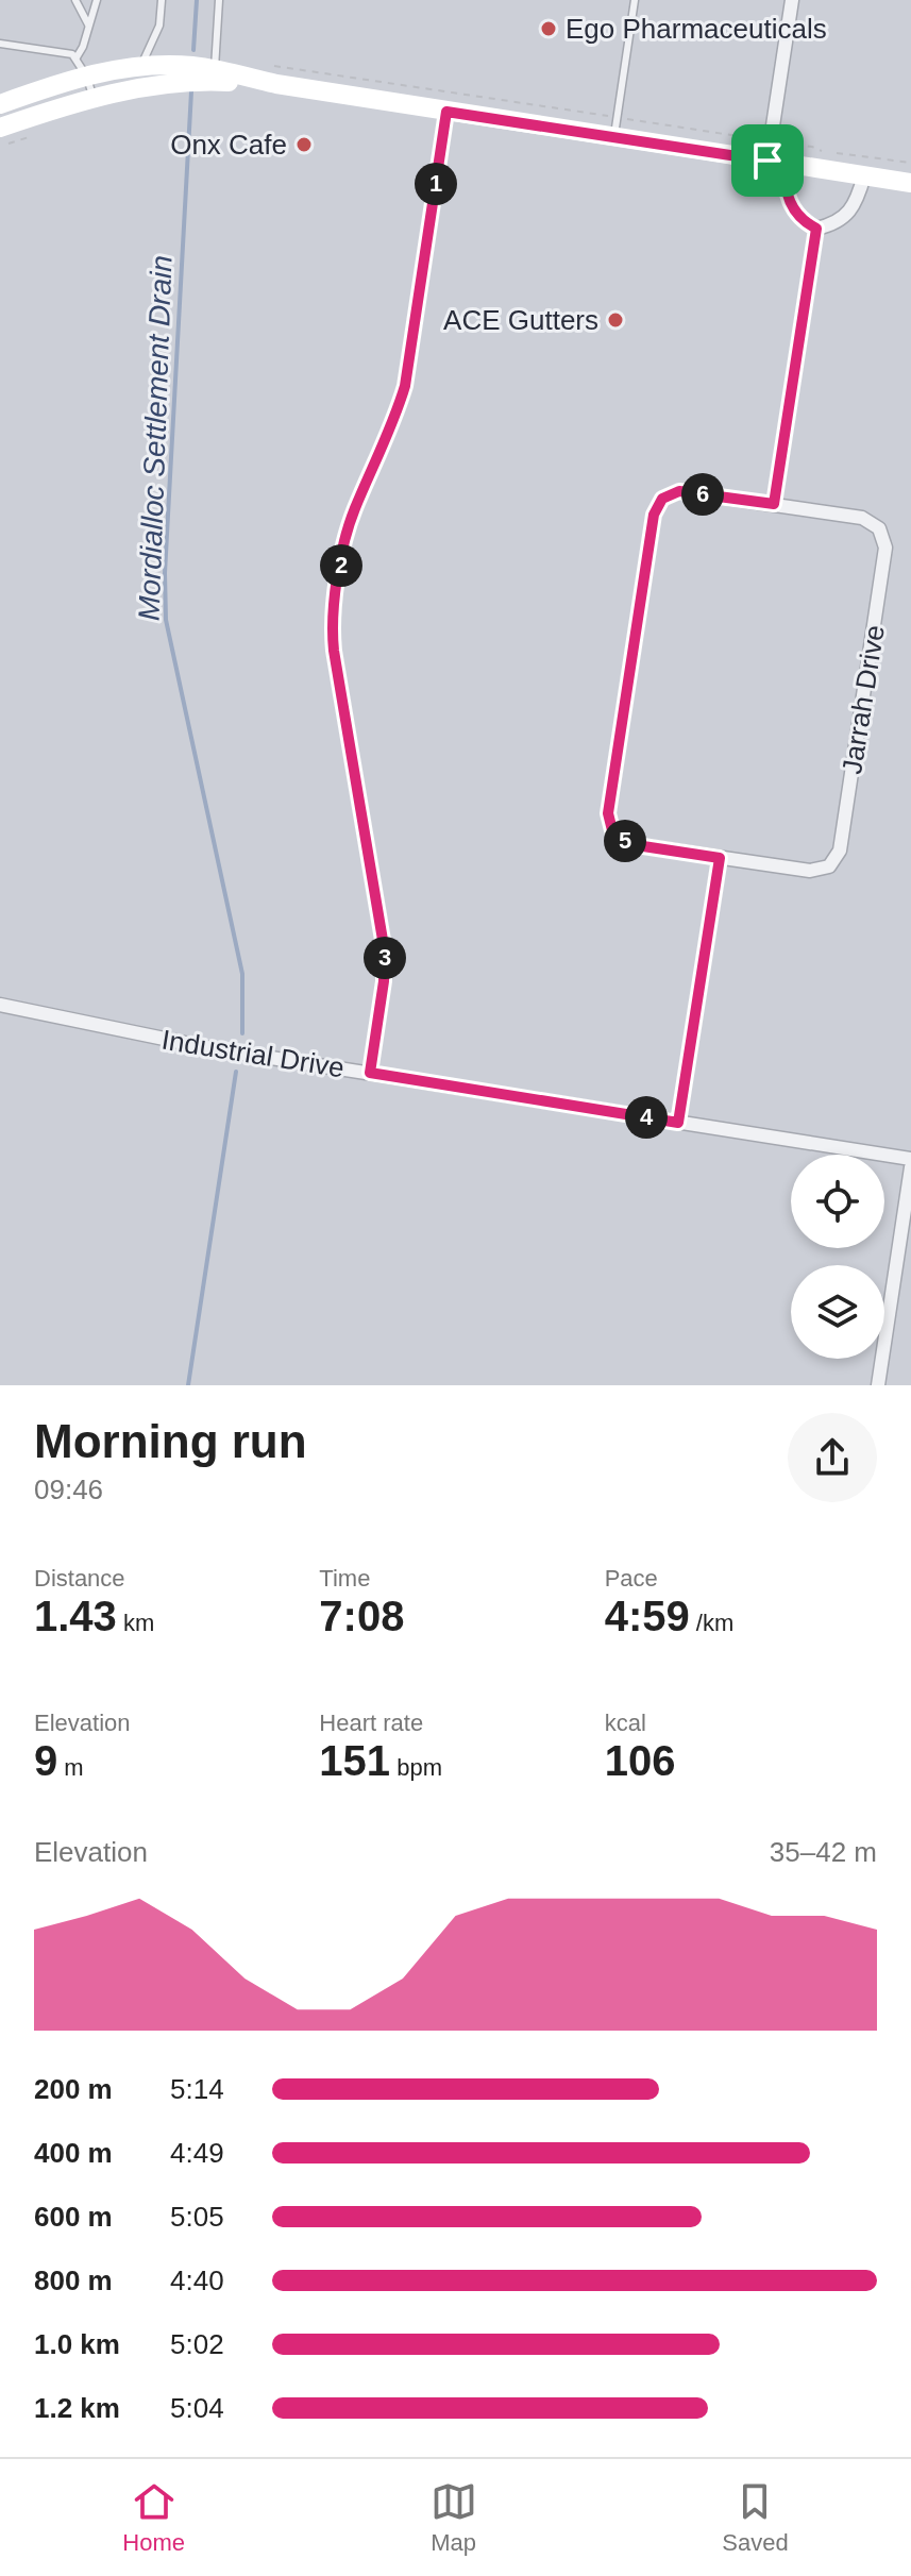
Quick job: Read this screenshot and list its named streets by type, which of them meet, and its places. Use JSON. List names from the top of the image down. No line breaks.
{"streets":{"street":["Jarrah Drive","Industrial Drive"]},"water":["Mordialloc Settlement Drain"],"places":["Ego Pharmaceuticals","Onx Cafe","ACE Gutters"],"page":{"pins":["1","6","2","5","3","4"],"heading":["Morning run","09:46"],"stats":[["Distance","1.43 km"],["Time","7:08"],["Pace","4:59 /km"],["Elevation","9 m"],["Heart rate","151 bpm"],["kcal","106"]],"chart":["Elevation","35–42 m"],"list":[{"name":"200 m","note":"5:14"},{"name":"400 m","note":"4:49"},{"name":"600 m","note":"5:05"},{"name":"800 m","note":"4:40"},{"name":"1.0 km","note":"5:02"},{"name":"1.2 km","note":"5:04"}],"tabs":["Home","Map","Saved"]}}
